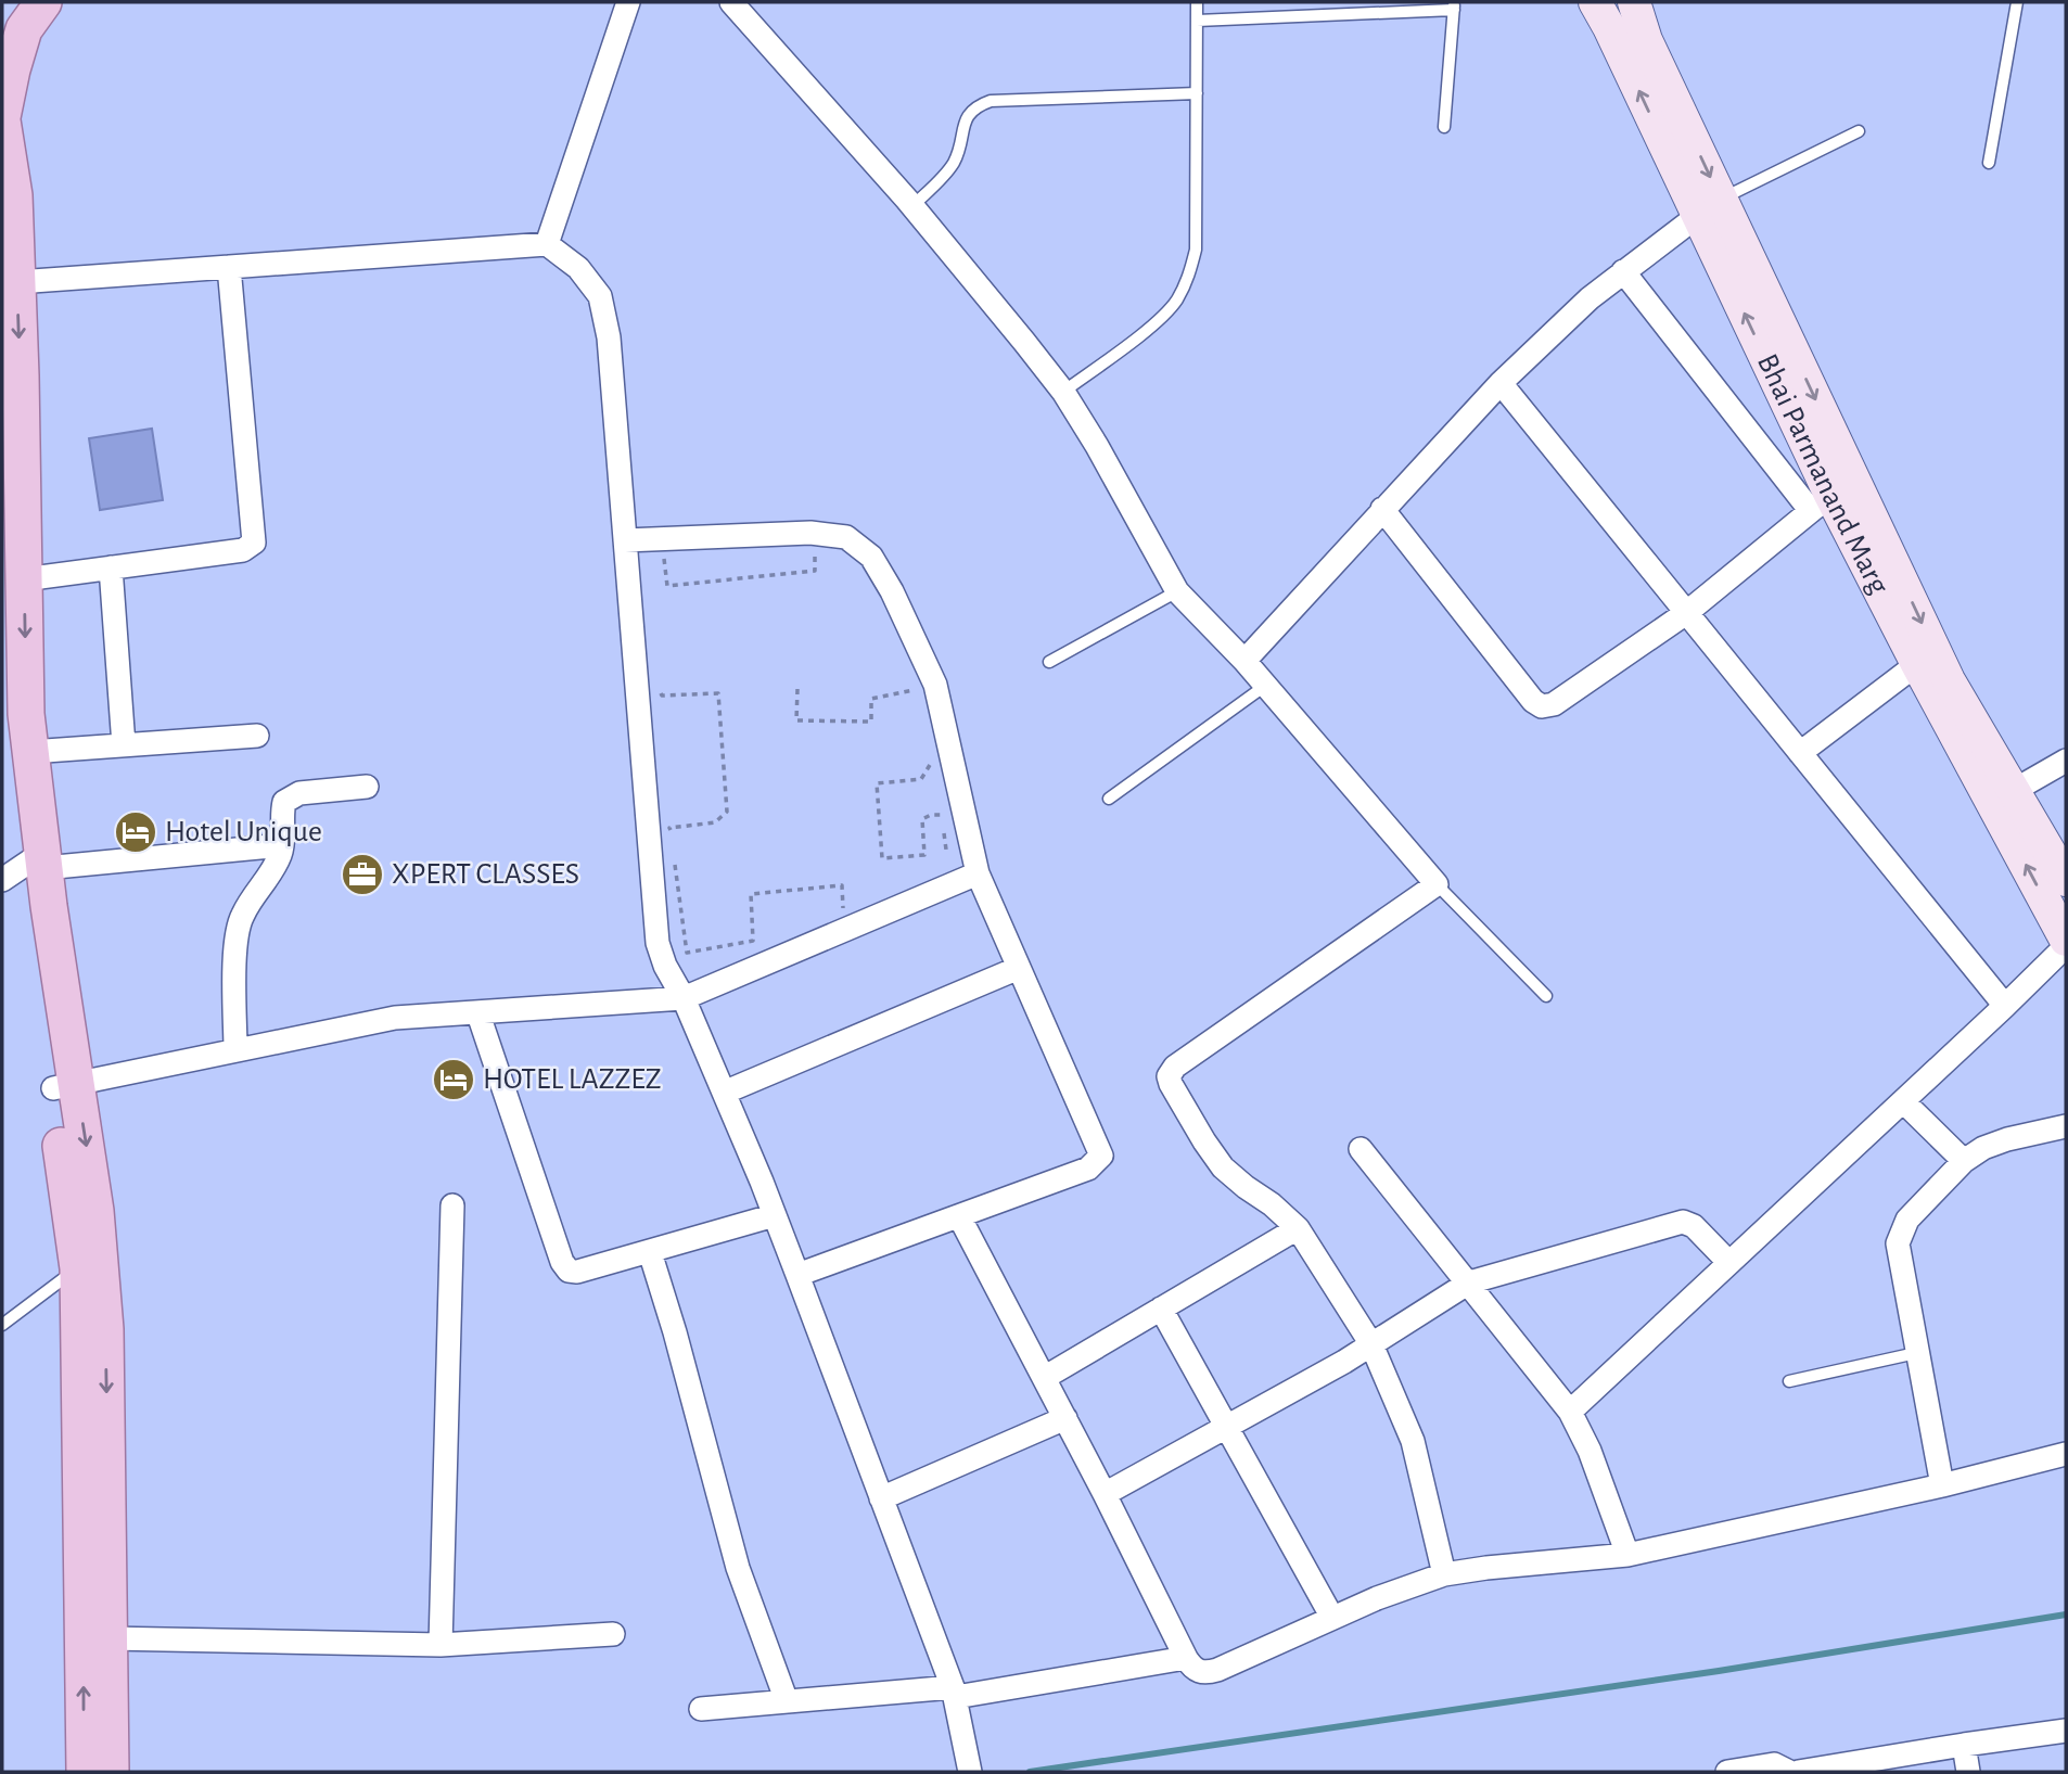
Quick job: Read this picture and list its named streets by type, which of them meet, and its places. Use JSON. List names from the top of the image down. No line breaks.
{"streets":{"street":["Bhai Parmanand Marg"]},"places":{"hotel":["Hotel Unique","HOTEL LAZZEZ"],"office":["XPERT CLASSES"]}}
